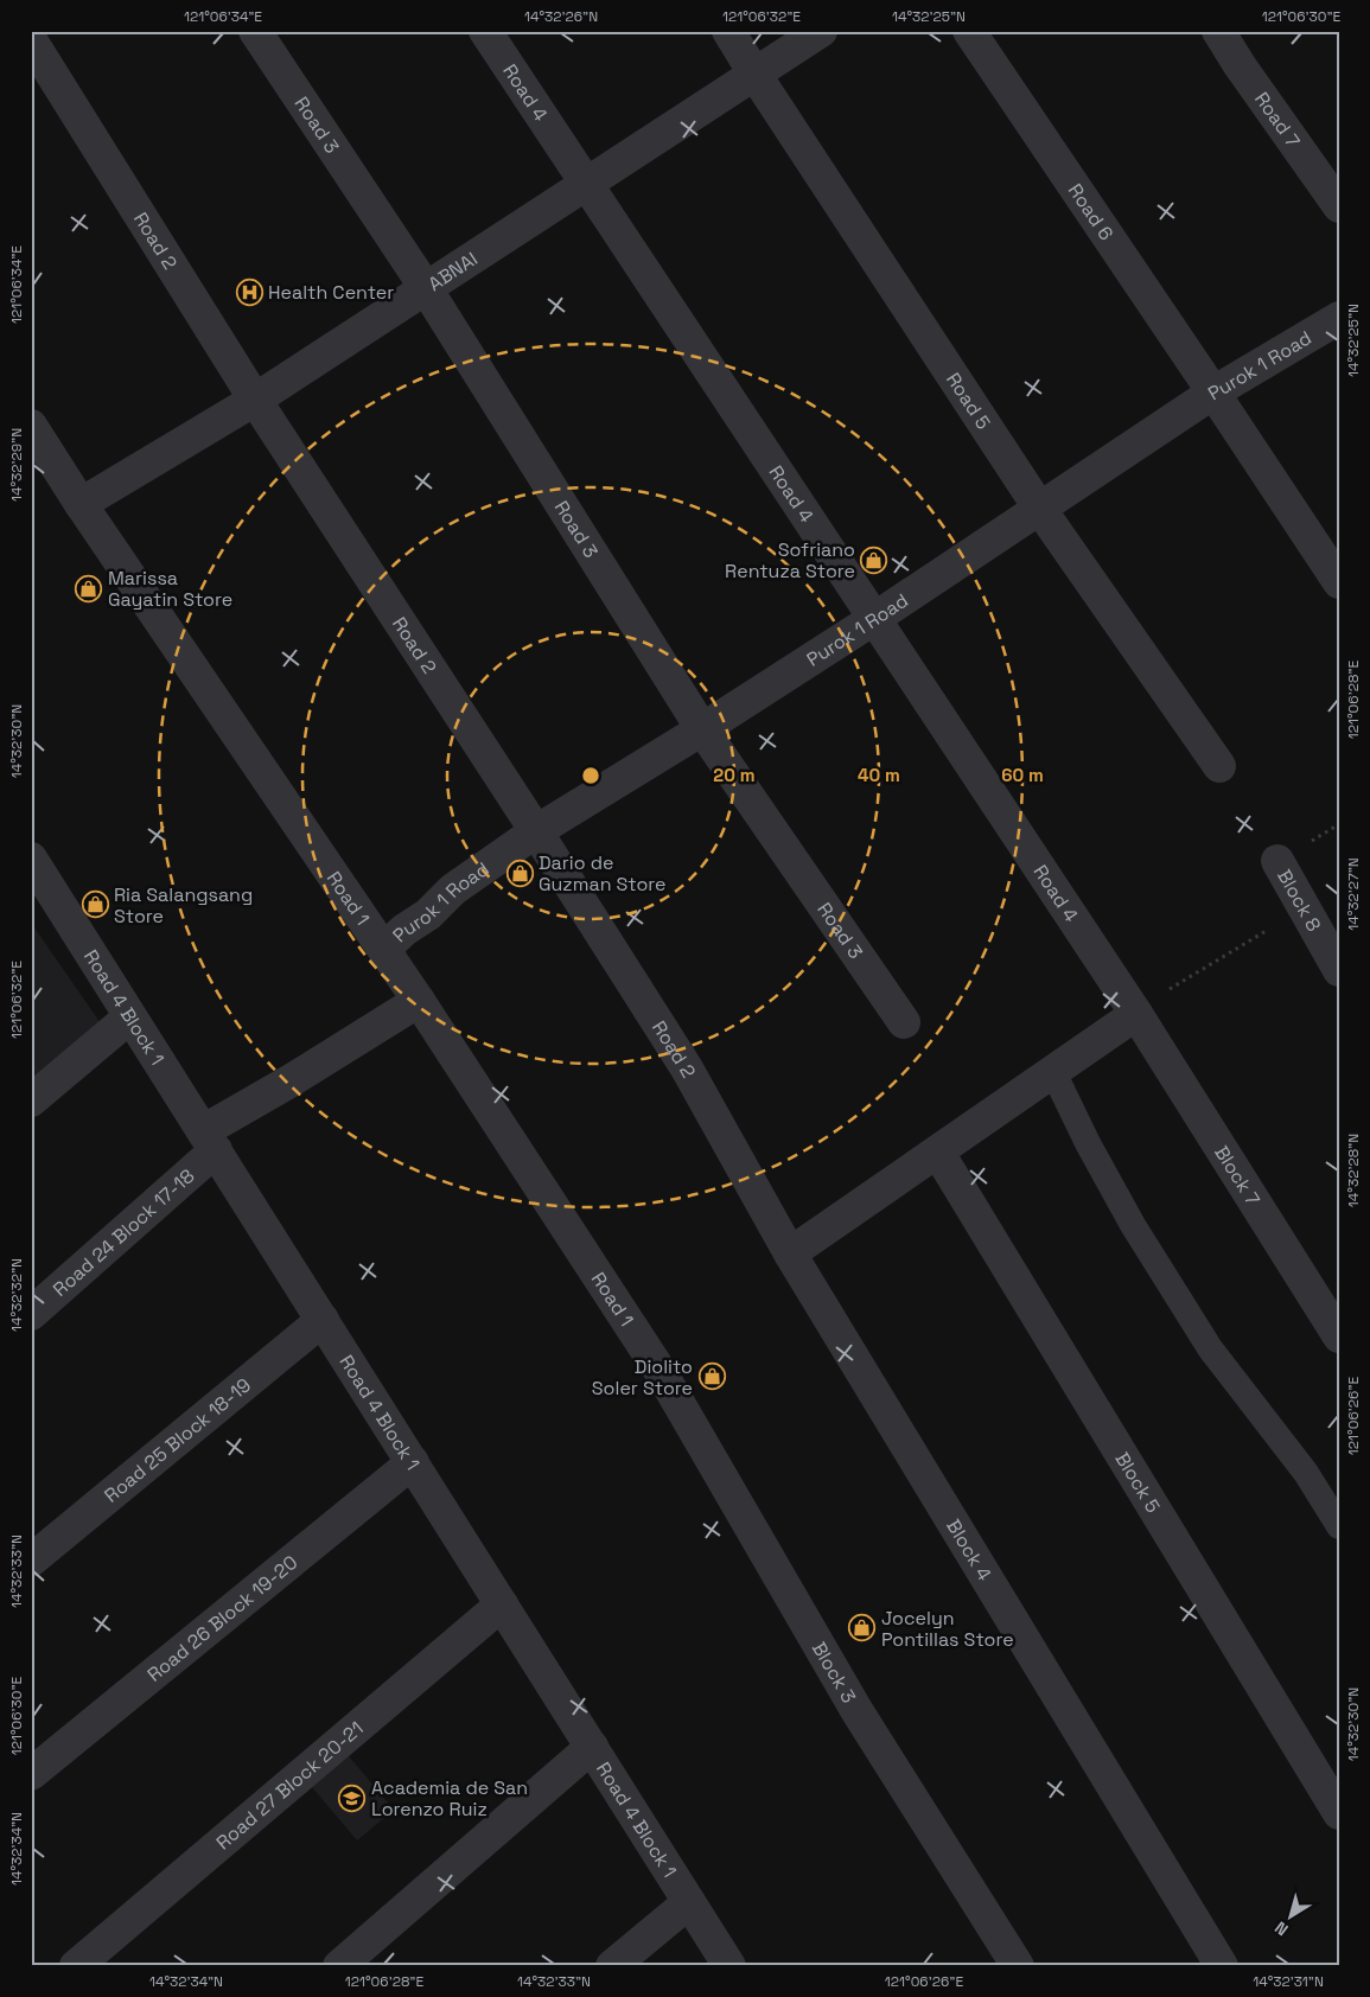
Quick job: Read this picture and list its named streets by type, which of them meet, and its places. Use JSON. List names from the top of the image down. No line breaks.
{"streets":{"street":["Road 4","Road 7","Road 3","Road 6","Road 2","ABNAI","Purok 1 Road","Road 5","Road 1","Block 8","Road 4 Block 1","Block 7","Road 24 Block 17-18","Road 25 Block 18-19","Block 5","Block 4","Road 26 Block 19-20","Block 3","Road 27 Block 20-21"]},"crossings":[["Road 4","ABNAI"],["Road 4","Purok 1 Road"],["Road 4","Block 7"],["Road 3","ABNAI"],["Road 3","Purok 1 Road"],["Road 6","Purok 1 Road"],["Road 2","ABNAI"],["Road 2","Purok 1 Road"],["Road 2","Block 4"],["ABNAI","Road 5"],["ABNAI","Road 1"],["Purok 1 Road","Road 5"],["Purok 1 Road","Road 1"],["Road 1","Block 3"],["Road 4 Block 1","Road 24 Block 17-18"],["Road 4 Block 1","Road 25 Block 18-19"],["Road 4 Block 1","Road 26 Block 19-20"],["Road 4 Block 1","Road 27 Block 20-21"]],"places":{"hospital":["Health Center"],"shop":["Sofriano Rentuza Store","Marissa Gayatin Store","Dario de Guzman Store","Ria Salangsang Store","Diolito Soler Store","Jocelyn Pontillas Store"],"school or university":["Academia de San Lorenzo Ruiz"]},"north":"bottom left","coordinates":["121°06'34\"E","14°32'26\"N","121°06'32\"E","14°32'25\"N","121°06'30\"E","14°32'29\"N","121°06'28\"E","14°32'30\"N","14°32'27\"N","14°32'28\"N","14°32'32\"N","121°06'26\"E","14°32'33\"N","14°32'34\"N","14°32'31\"N"],"rings":["20 m","40 m","60 m"]}
